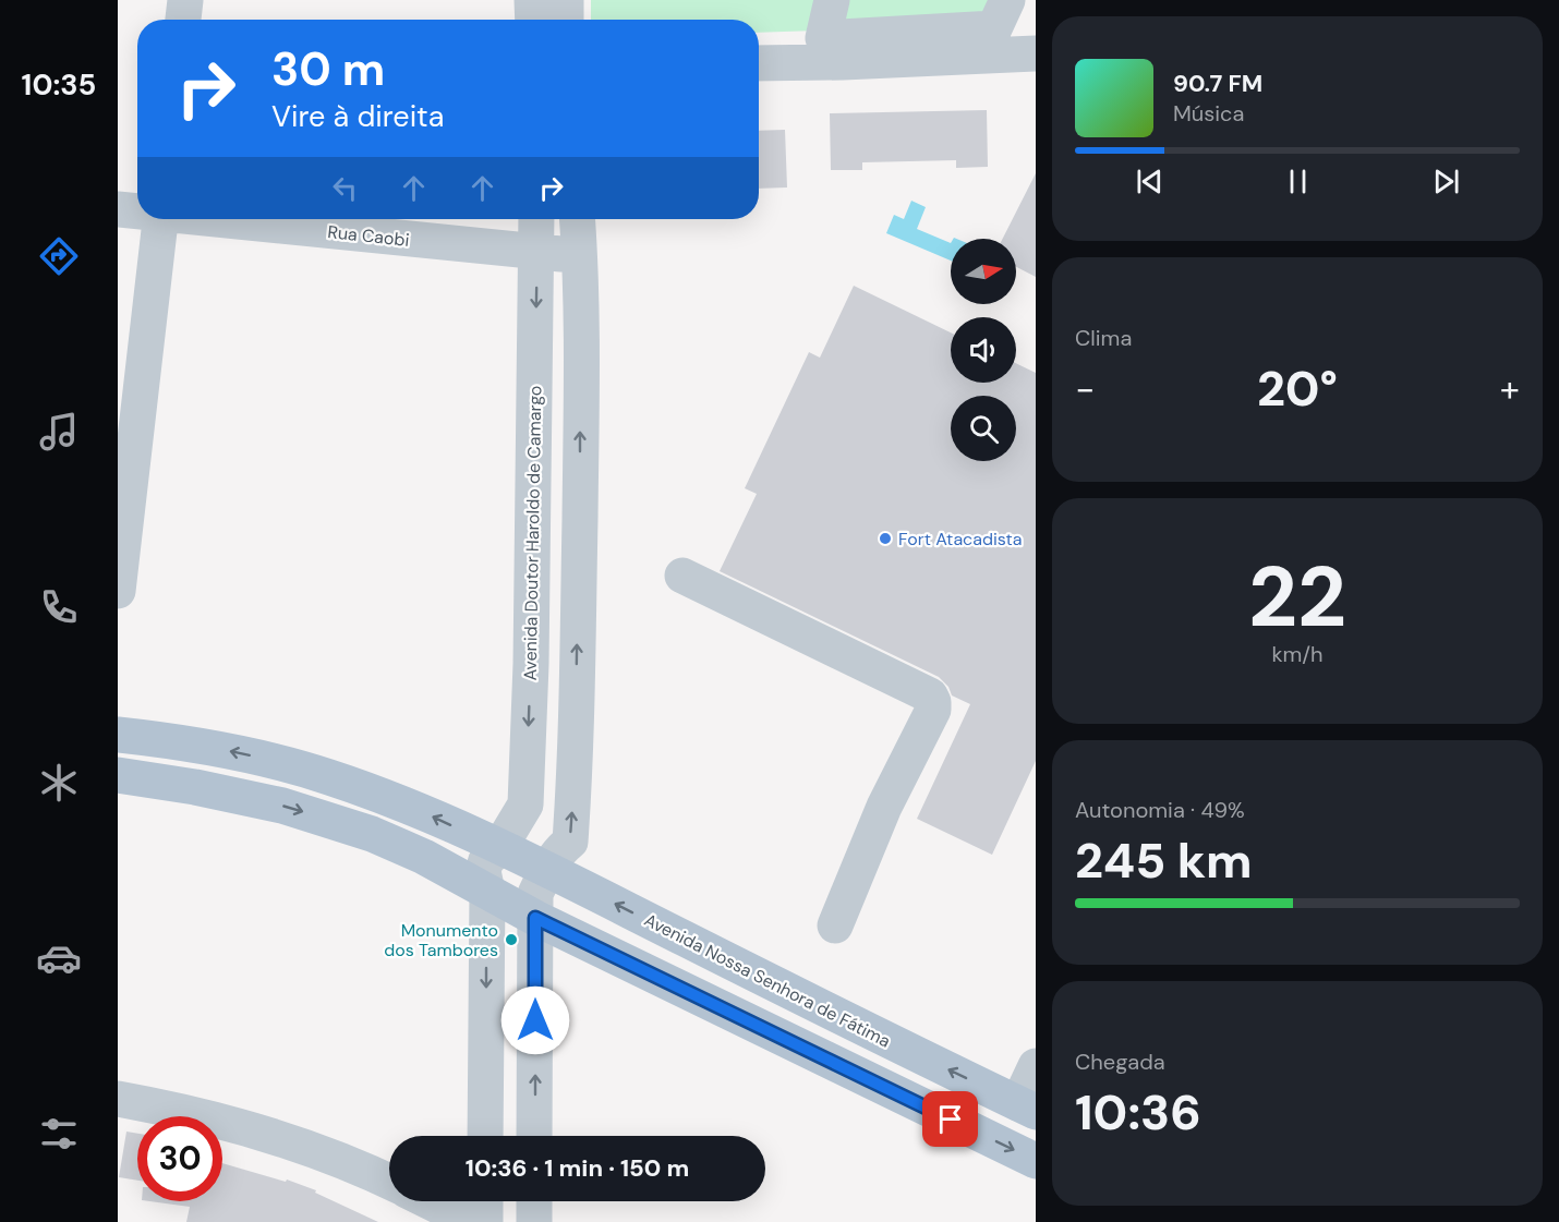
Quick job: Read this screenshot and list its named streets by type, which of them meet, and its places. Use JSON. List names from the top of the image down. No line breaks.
{"streets":{"main road":["Avenida Nossa Senhora de Fátima"],"street":["Rua Caobi","Avenida Doutor Haroldo de Camargo"]},"crossings":[["Rua Caobi","Avenida Doutor Haroldo de Camargo"],["Avenida Doutor Haroldo de Camargo","Avenida Nossa Senhora de Fátima"]],"places":["Fort Atacadista","Monumento dos Tambores"],"north":"right","page":{"tabs":"10:35","turn":["30 m","Vire à direita"],"song":["90.7 FM","Música"],"tile":["Clima",["22","km/h"],["Autonomia · 49%","245 km"],["Chegada","10:36"]],"heat":["−","20°","+"],"limit":"30","trip":"10:36 · 1 min · 150 m"}}
